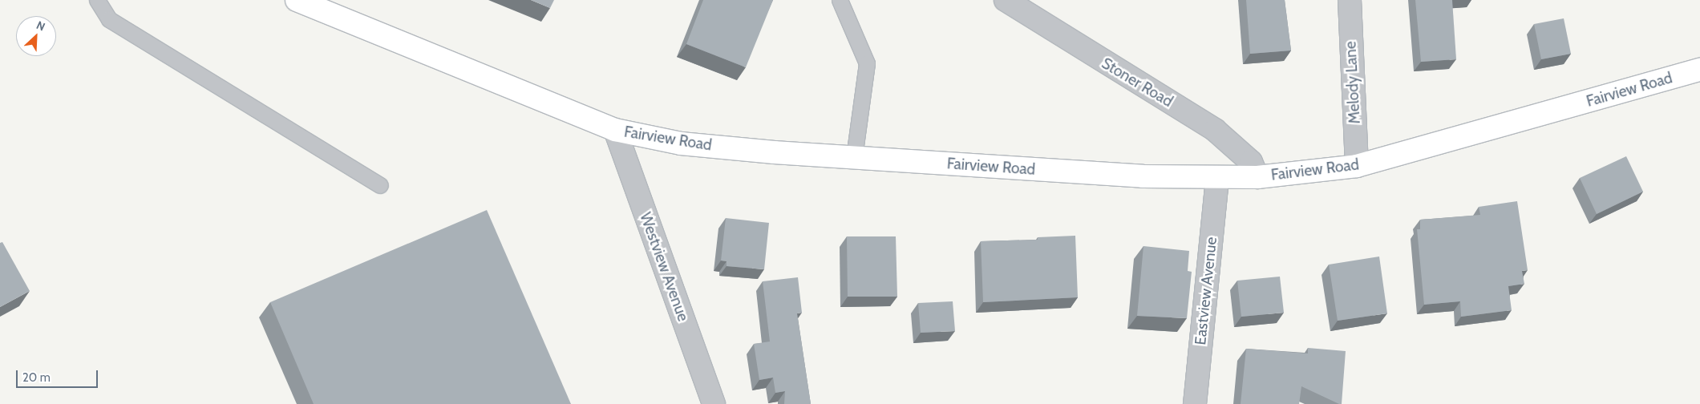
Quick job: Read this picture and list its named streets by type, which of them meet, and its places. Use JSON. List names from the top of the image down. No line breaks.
{"streets":{"main road":["Fairview Road"],"street":["Stoner Road","Melody Lane","Westview Avenue","Eastview Avenue"]},"crossings":[["Stoner Road","Fairview Road"],["Melody Lane","Fairview Road"],["Fairview Road","Westview Avenue"],["Fairview Road","Eastview Avenue"]],"scale_bar":"20 m","north":"top right"}
